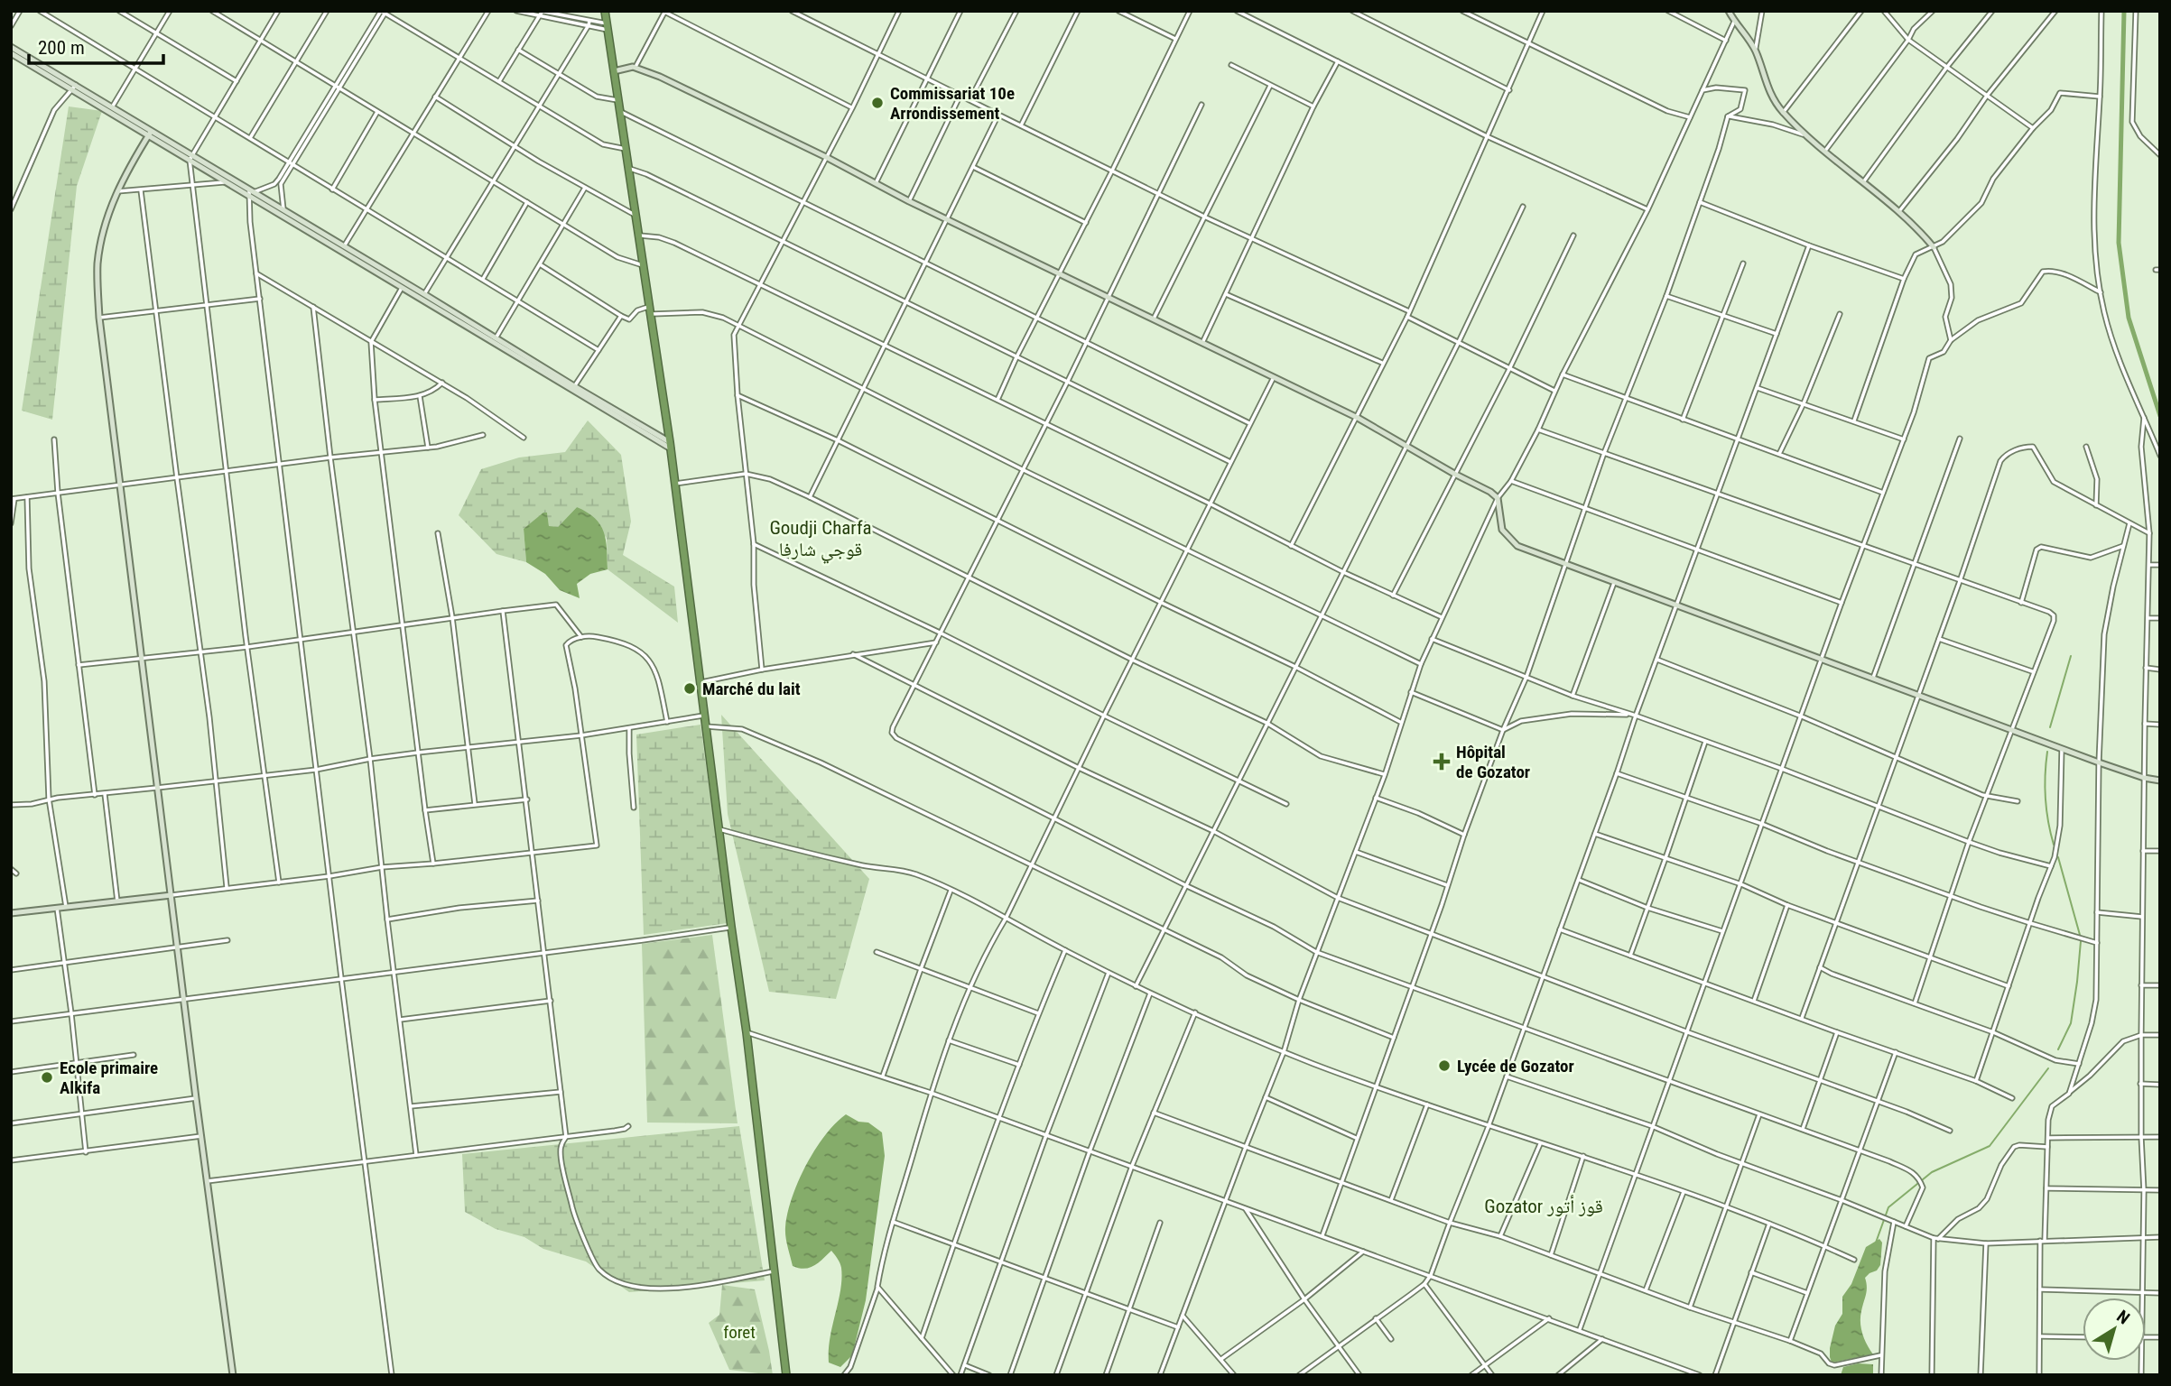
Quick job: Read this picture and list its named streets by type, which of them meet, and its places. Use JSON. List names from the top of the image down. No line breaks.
{"districts":["Goudji Charfa قوجي شارفا","Gozator قوز أتور"],"parks":["foret"],"places":{"other":["Commissariat 10e Arrondissement","Marché du lait","Lycée de Gozator","Ecole primaire Alkifa"],"health":["Hôpital de Gozator"]},"scale_bar":"200 m","north":"top right"}
